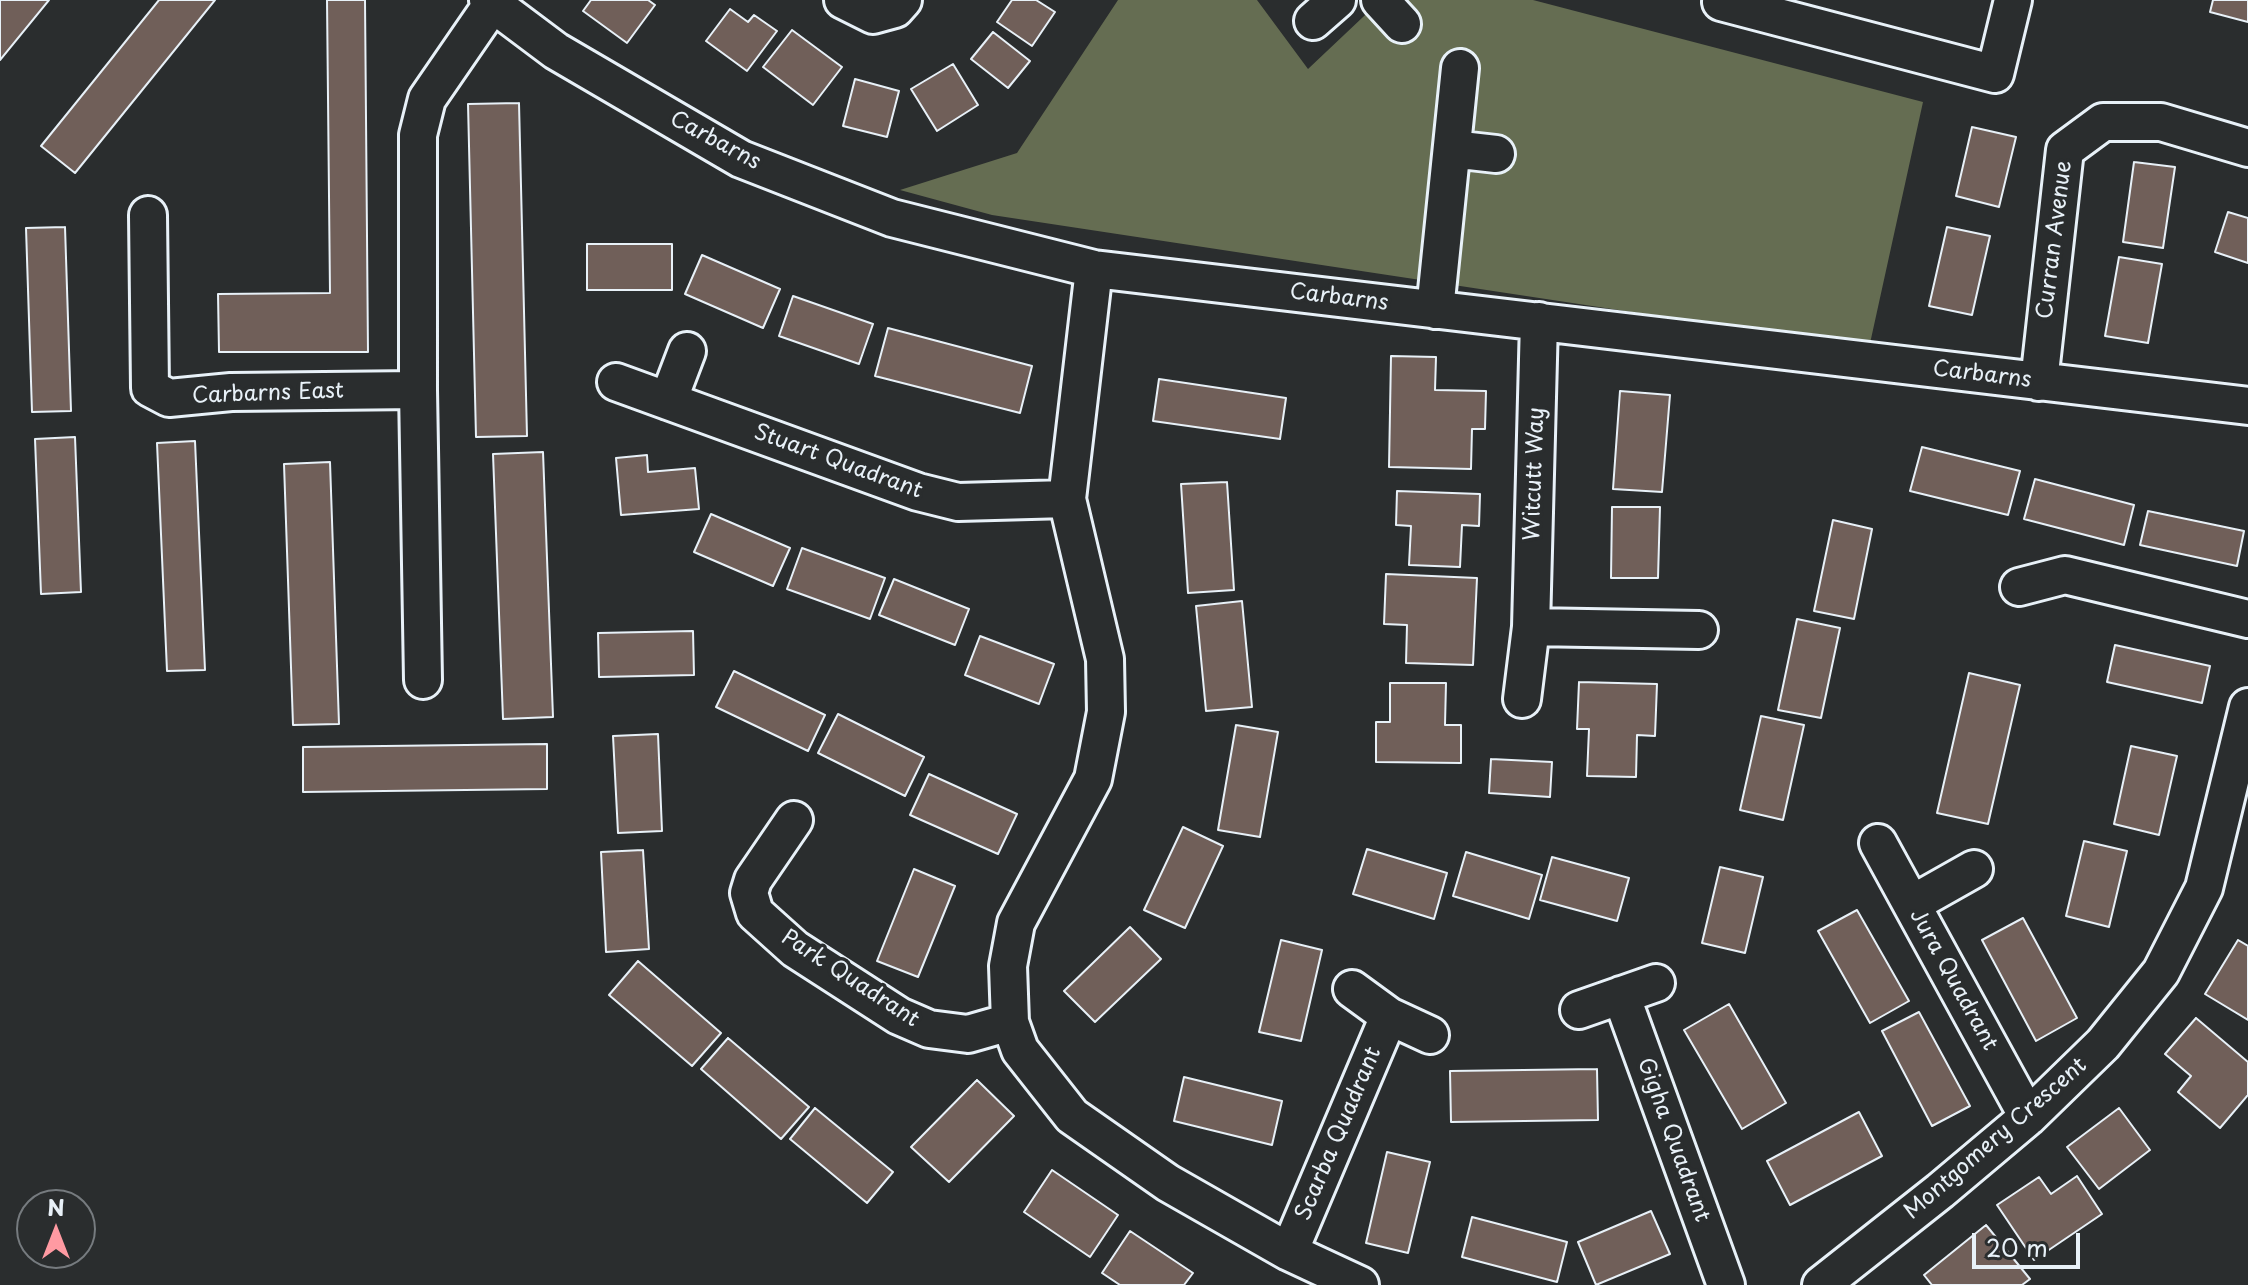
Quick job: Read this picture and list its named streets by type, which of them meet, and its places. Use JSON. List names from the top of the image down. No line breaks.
{"streets":{"street":["Carbarns","Curran Avenue","Carbarns East","Stuart Quadrant","Witcutt Way","Park Quadrant","Jura Quadrant","Scarba Quadrant","Montgomery Crescent","Gigha Quadrant"]},"crossings":[["Carbarns","Curran Avenue"],["Carbarns","Witcutt Way"],["Jura Quadrant","Montgomery Crescent"]],"scale_bar":"20 m","north":"top"}
